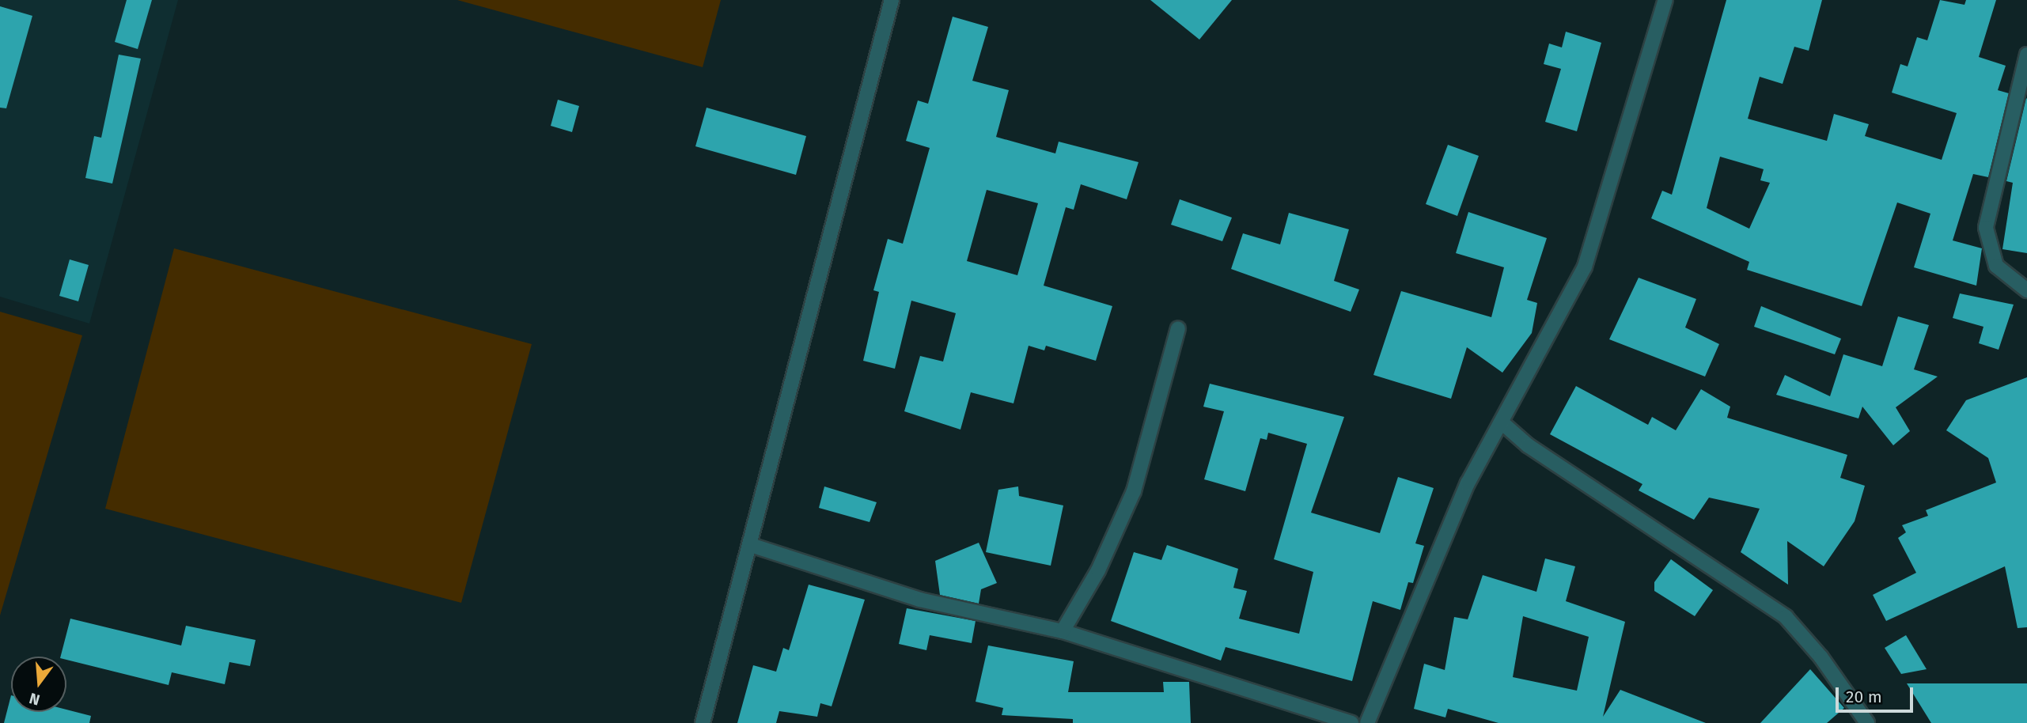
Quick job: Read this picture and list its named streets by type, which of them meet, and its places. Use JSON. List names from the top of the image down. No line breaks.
{"scale_bar":"20 m","north":"bottom"}
